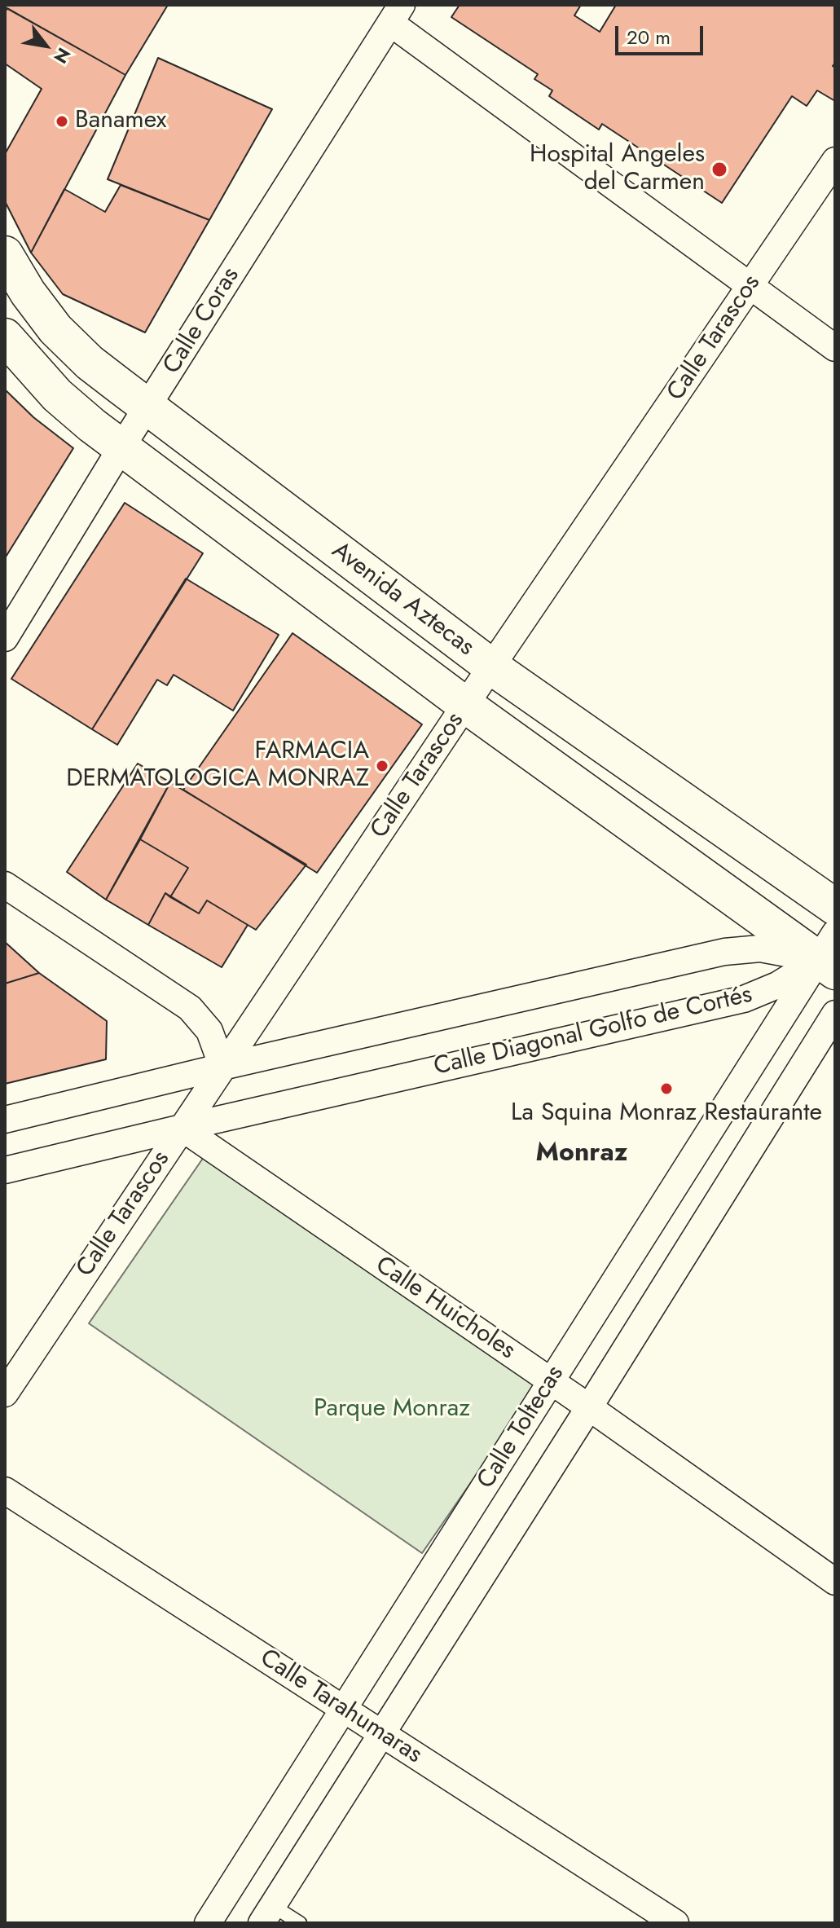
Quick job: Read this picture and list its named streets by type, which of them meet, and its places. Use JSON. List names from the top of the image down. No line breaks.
{"streets":{"street":["Calle Coras","Calle Tarascos","Avenida Aztecas","Calle Diagonal Golfo de Cortés","Calle Huicholes","Calle Toltecas","Calle Tarahumaras"]},"crossings":[["Calle Coras","Avenida Aztecas"],["Calle Tarascos","Avenida Aztecas"],["Calle Tarascos","Calle Diagonal Golfo de Cortés"],["Calle Tarascos","Calle Huicholes"],["Avenida Aztecas","Calle Diagonal Golfo de Cortés"],["Avenida Aztecas","Calle Toltecas"],["Calle Diagonal Golfo de Cortés","Calle Huicholes"],["Calle Diagonal Golfo de Cortés","Calle Toltecas"],["Calle Huicholes","Calle Toltecas"],["Calle Toltecas","Calle Tarahumaras"]],"districts":["Monraz"],"parks":["Parque Monraz"],"places":["Banamex","Hospital Angeles del Carmen","FARMACIA DERMATOLOGICA MONRAZ","La Squina Monraz Restaurante"],"scale_bar":"20 m","north":"bottom right"}
